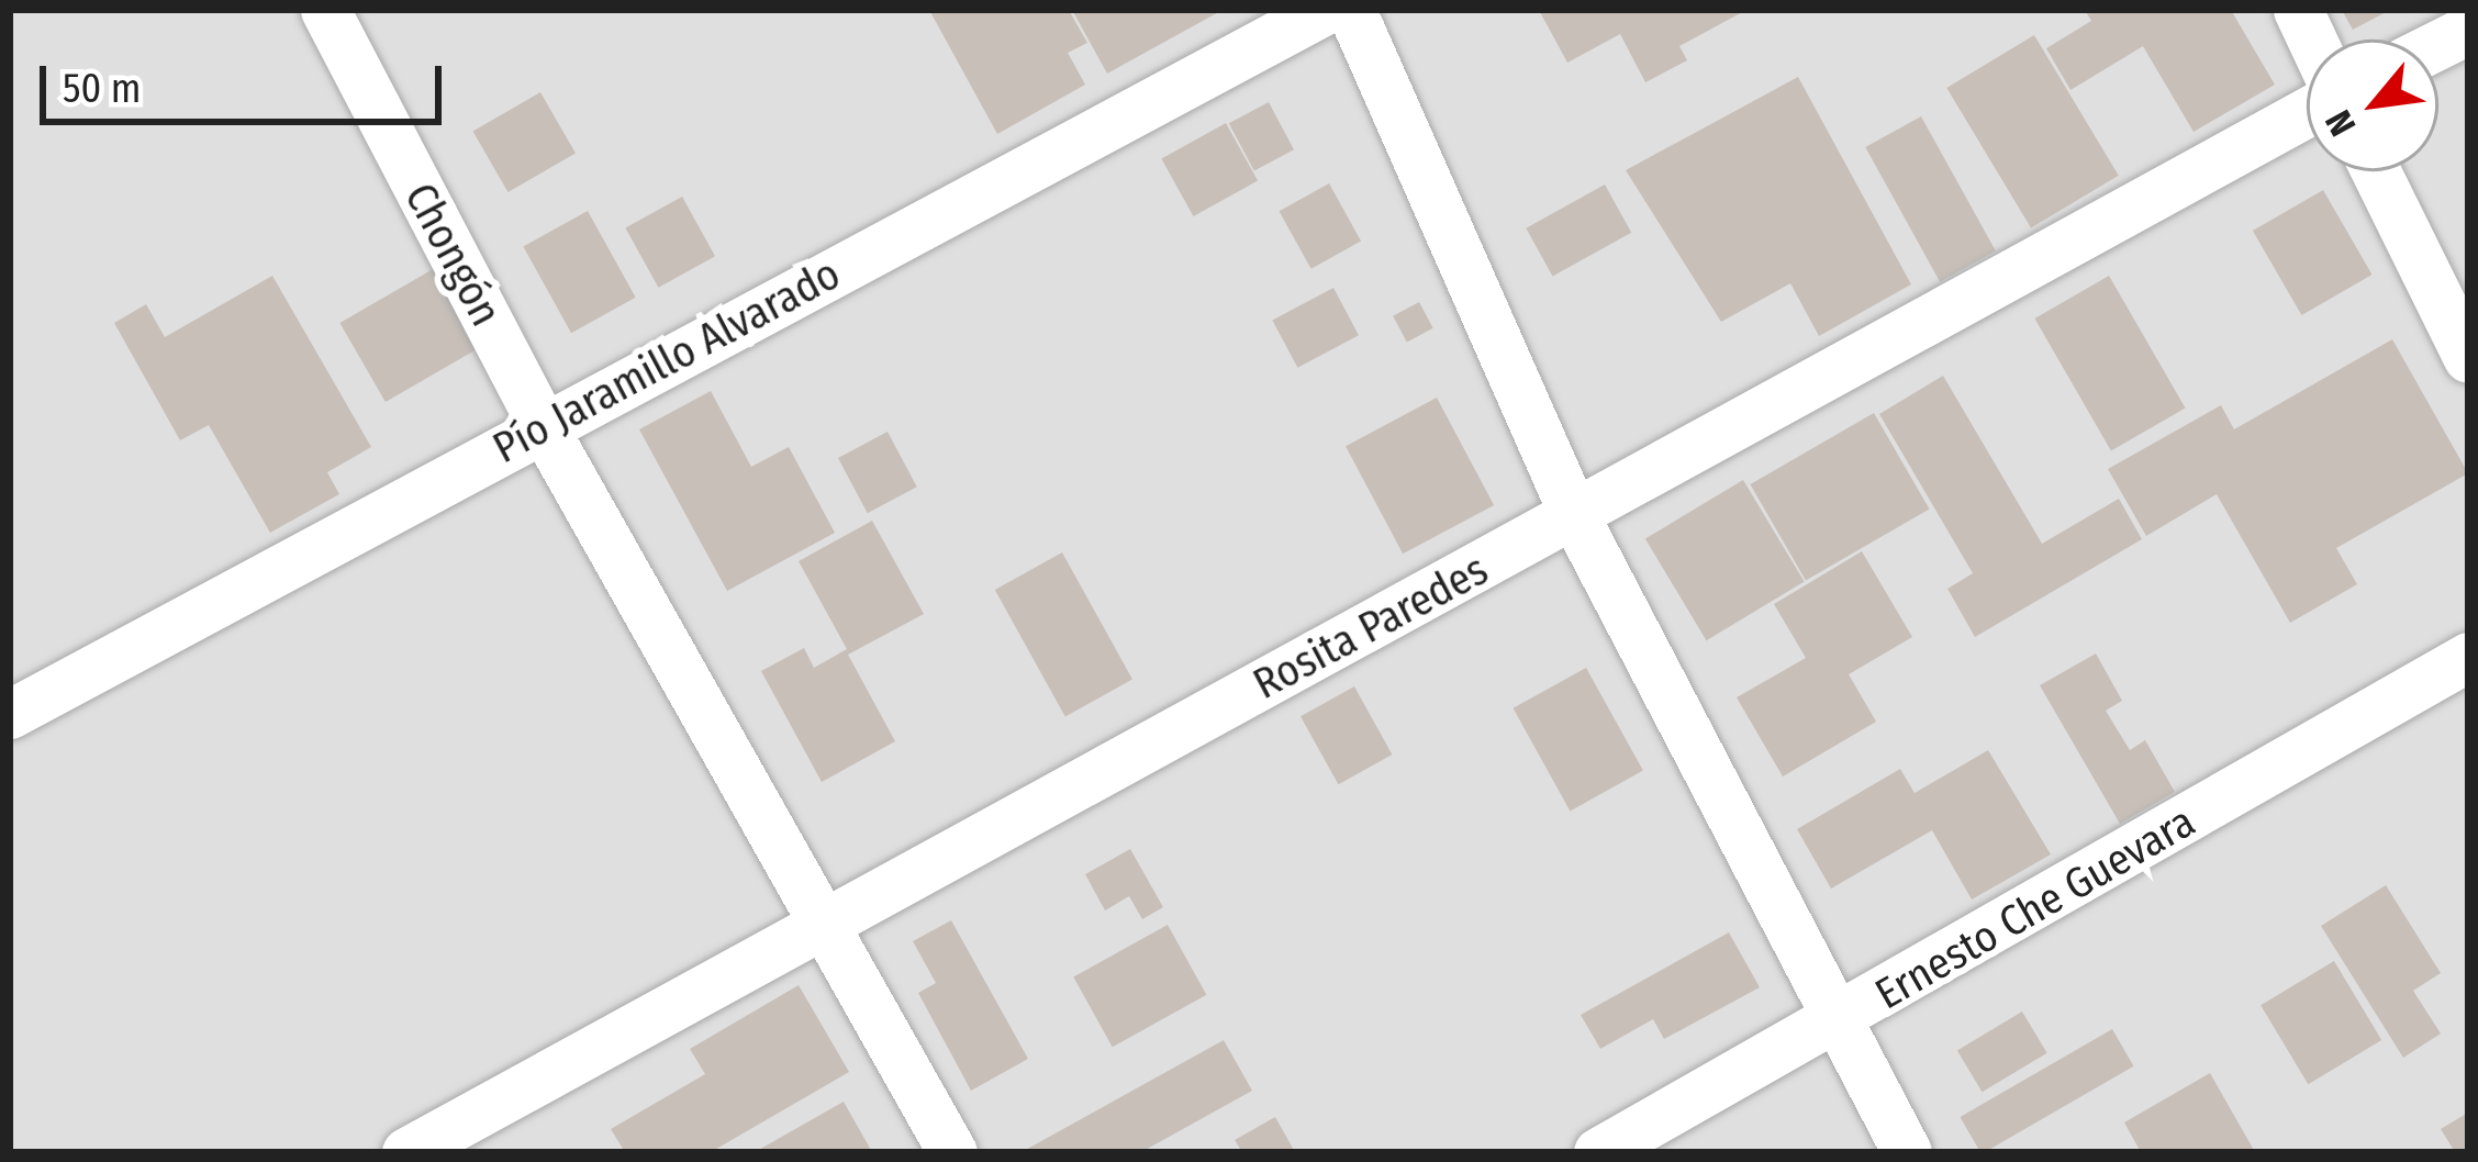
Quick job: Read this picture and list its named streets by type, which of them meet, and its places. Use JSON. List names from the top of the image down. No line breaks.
{"streets":{"street":["Chongón","Pío Jaramillo Alvarado","Rosita Paredes","Ernesto Che Guevara"]},"crossings":[["Chongón","Pío Jaramillo Alvarado"],["Chongón","Rosita Paredes"]],"scale_bar":"50 m","north":"bottom left"}
